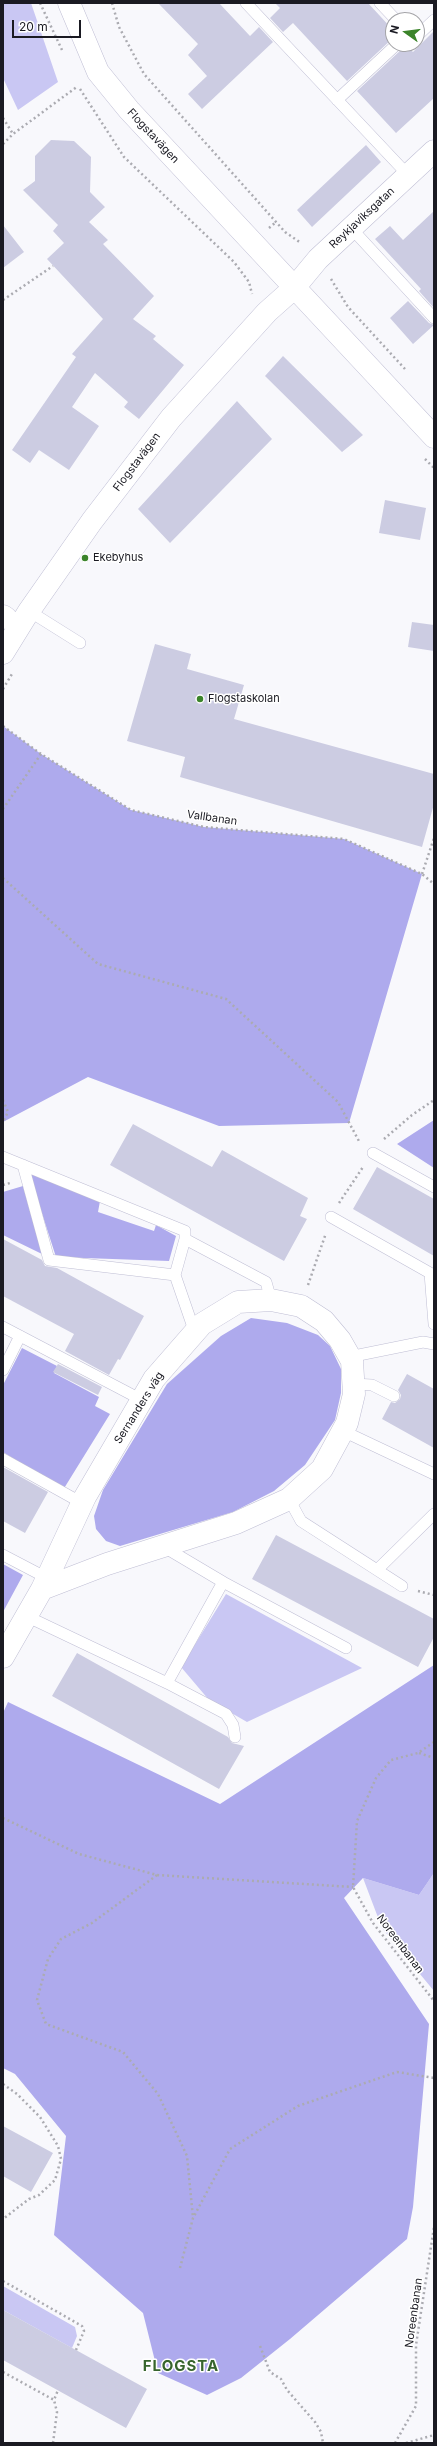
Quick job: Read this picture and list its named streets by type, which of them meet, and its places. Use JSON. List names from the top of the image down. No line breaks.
{"streets":{"street":["Flogstavägen","Reykjaviksgatan","Sernanders väg"],"path":["Vallbanan","Noreenbanan"]},"crossings":[["Flogstavägen","Reykjaviksgatan"]],"districts":["FLOGSTA"],"places":["Ekebyhus","Flogstaskolan"],"scale_bar":"20 m","north":"left"}
